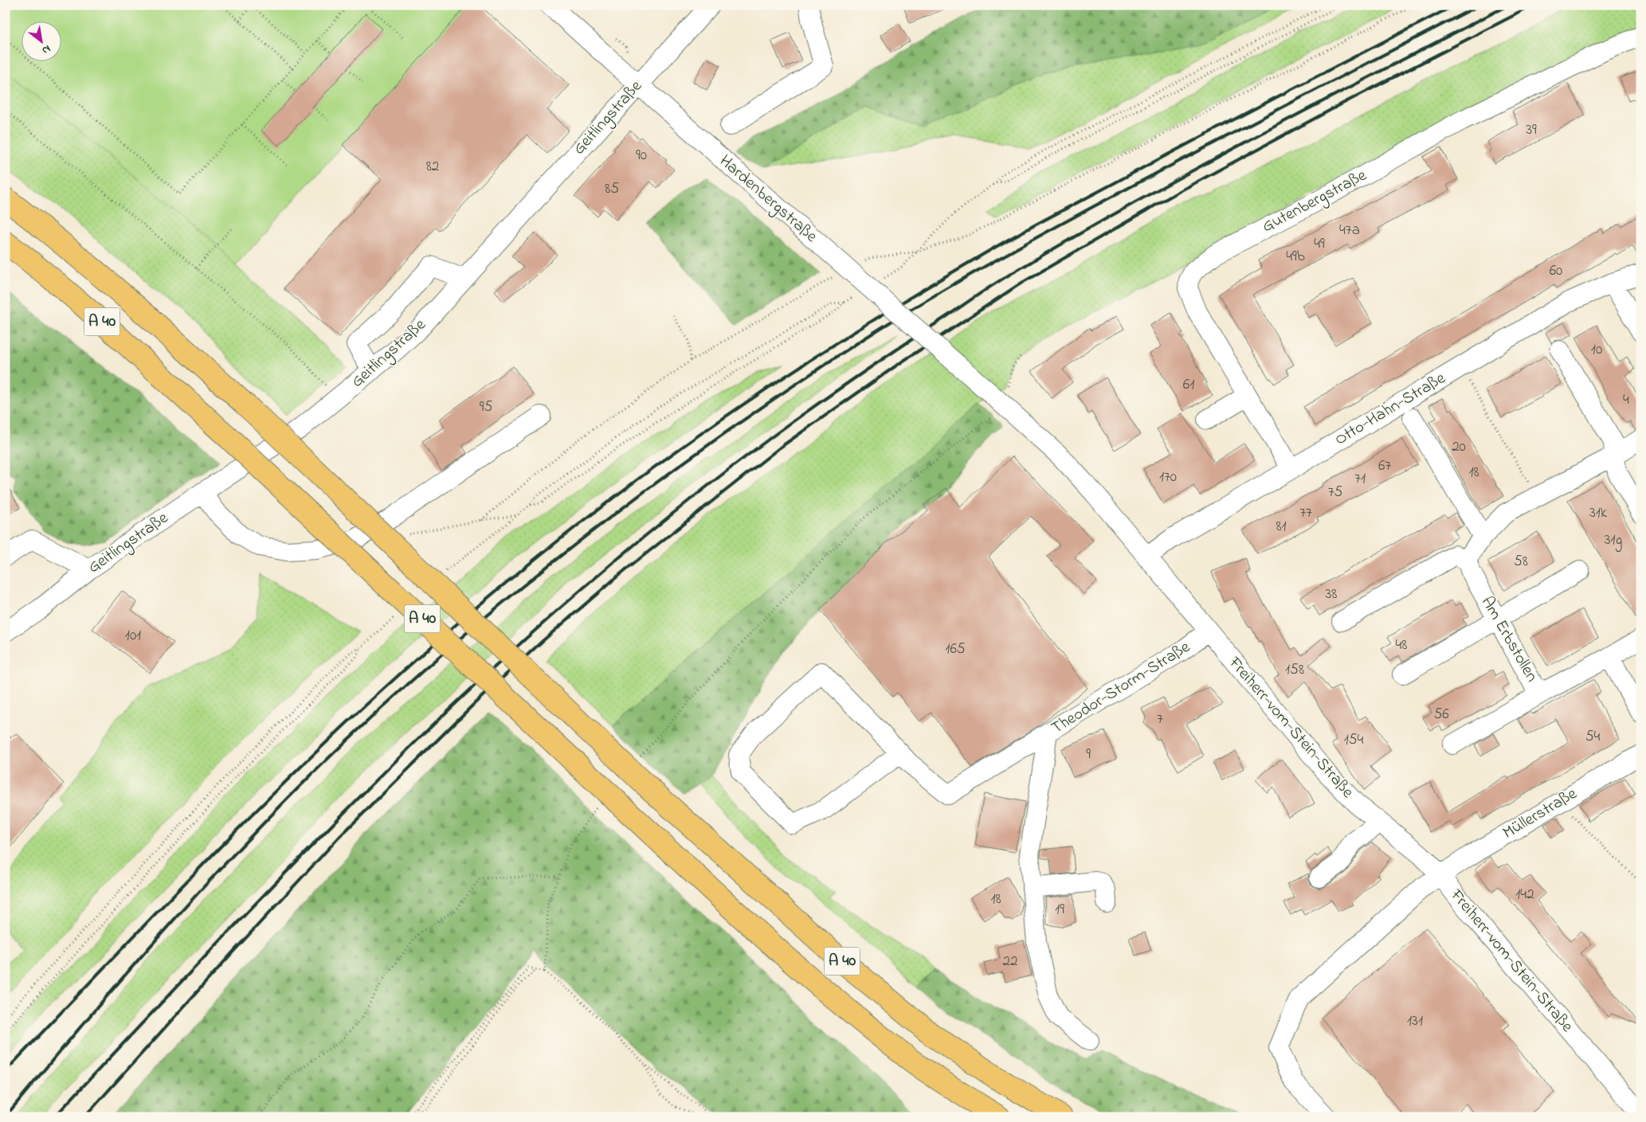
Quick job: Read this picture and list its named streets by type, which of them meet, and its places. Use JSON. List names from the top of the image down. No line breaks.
{"streets":{"highway":["A 40"],"street":["Geitlingstraße","Hardenbergstraße","Gutenbergstraße","Otto-Hahn-Straße","Am Erbstollen","Theodor-Storm-Straße","Freiherr-vom-Stein-Straße","Müllerstraße"]},"crossings":[["Geitlingstraße","Hardenbergstraße"],["Hardenbergstraße","Freiherr-vom-Stein-Straße"],["Gutenbergstraße","Otto-Hahn-Straße"],["Otto-Hahn-Straße","Freiherr-vom-Stein-Straße"],["Theodor-Storm-Straße","Freiherr-vom-Stein-Straße"],["Freiherr-vom-Stein-Straße","Müllerstraße"]],"house_numbers":["39","90","82","85","47a","49","49b","60","10","61","4","95","20","67","18","170","71","75","77","31k","81","31g","58","38","101","48","165","158","56","7","54","154","9","142","18","19","22","131"],"north":"bottom right"}
